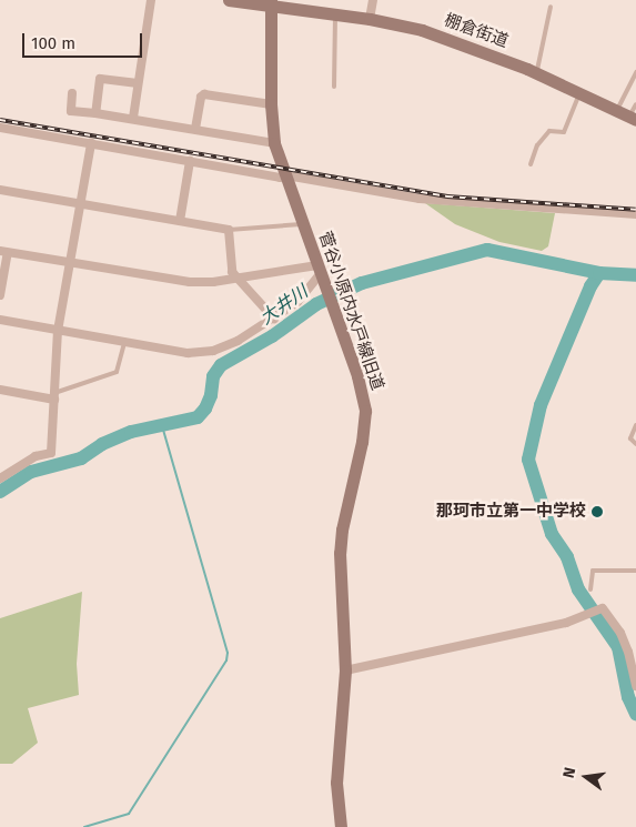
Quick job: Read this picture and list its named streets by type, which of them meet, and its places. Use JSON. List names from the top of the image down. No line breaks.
{"streets":{"street":["棚倉街道","菅谷小原内水戸線旧道"]},"crossings":[["棚倉街道","菅谷小原内水戸線旧道"]],"water":["大井川"],"places":["那珂市立第一中学校"],"scale_bar":"100 m","north":"left"}
